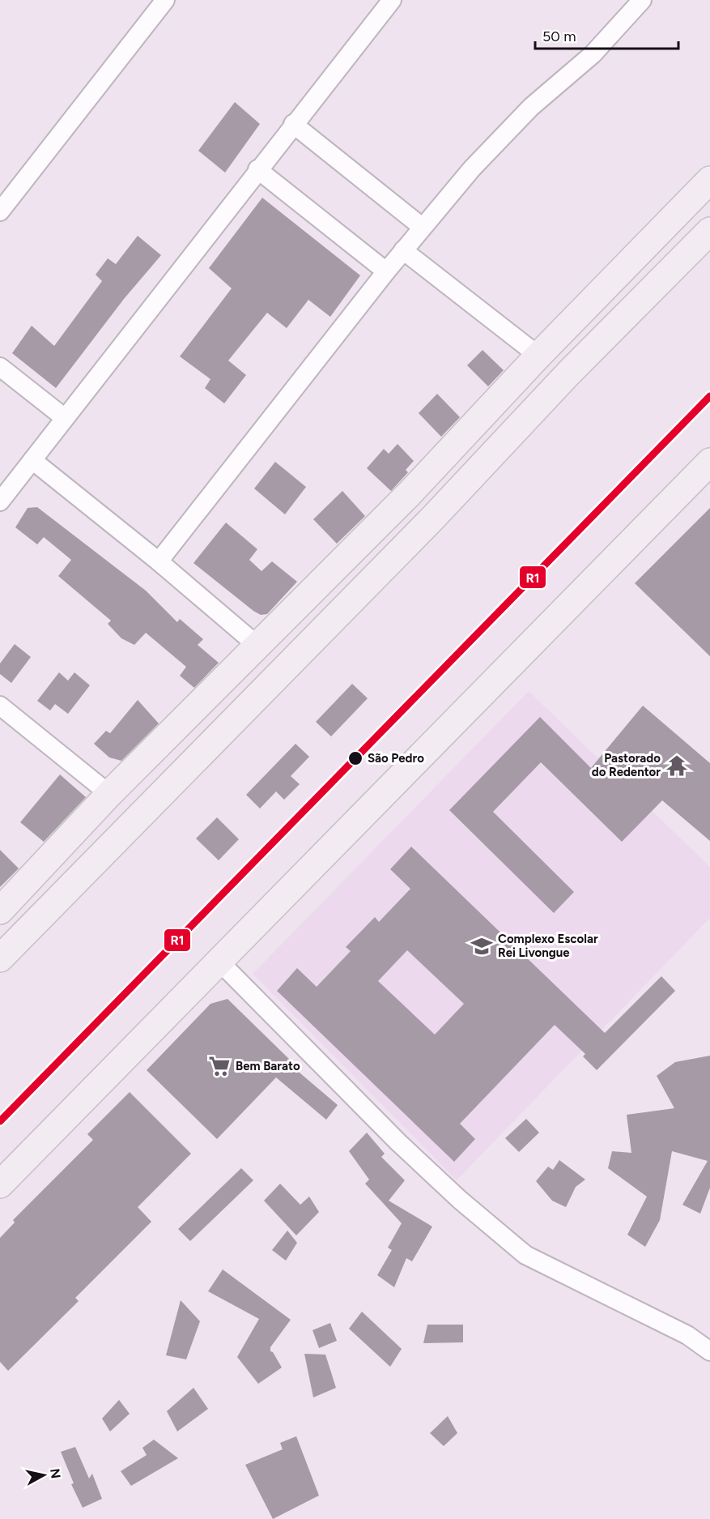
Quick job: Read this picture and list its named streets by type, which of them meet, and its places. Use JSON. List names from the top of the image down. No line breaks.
{"places":{"other":["São Pedro"],"temple":["Pastorado do Redentor"],"school or university":["Complexo Escolar Rei Livongue"],"supermarket":["Bem Barato"]},"lines":["transit line R1"],"scale_bar":"50 m","north":"right"}
